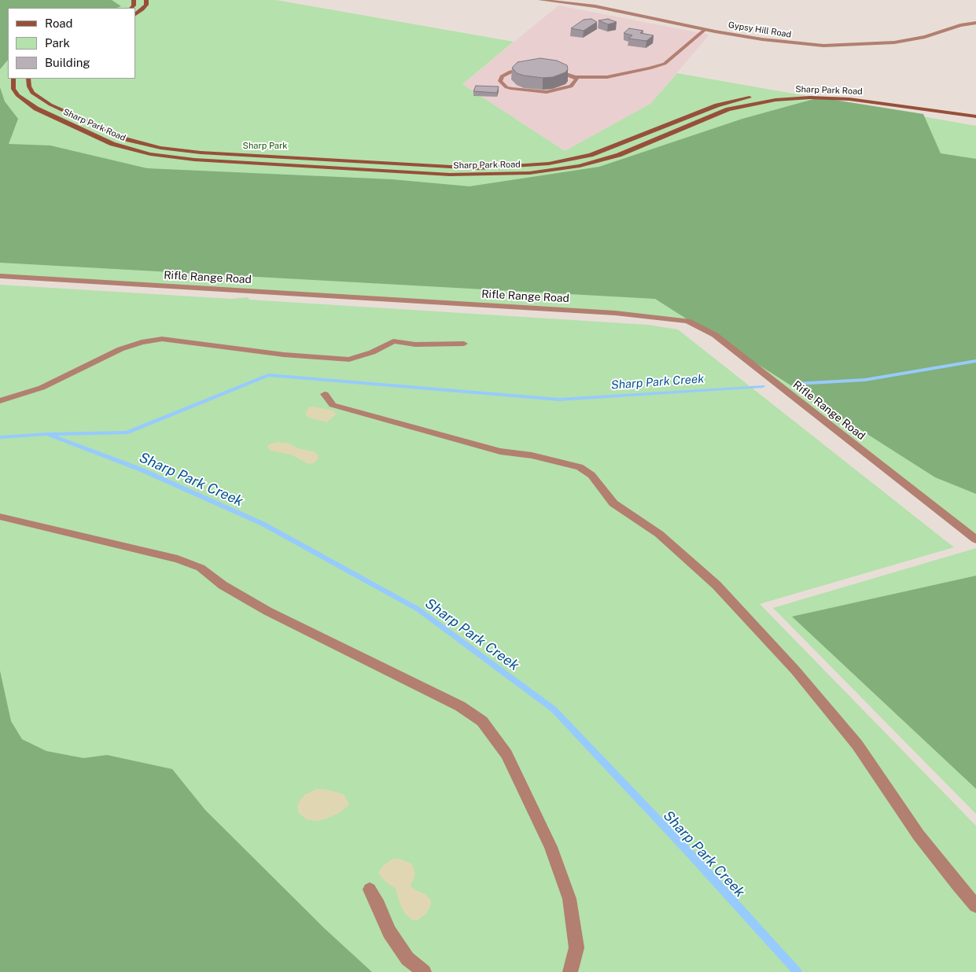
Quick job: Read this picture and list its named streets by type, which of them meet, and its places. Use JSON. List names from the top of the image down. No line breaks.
{"streets":{"main road":["Sharp Park Road"],"street":["Gypsy Hill Road","Rifle Range Road"]},"water":["Sharp Park Creek"],"parks":["Sharp Park"],"legend":["Road","Park","Building"]}
